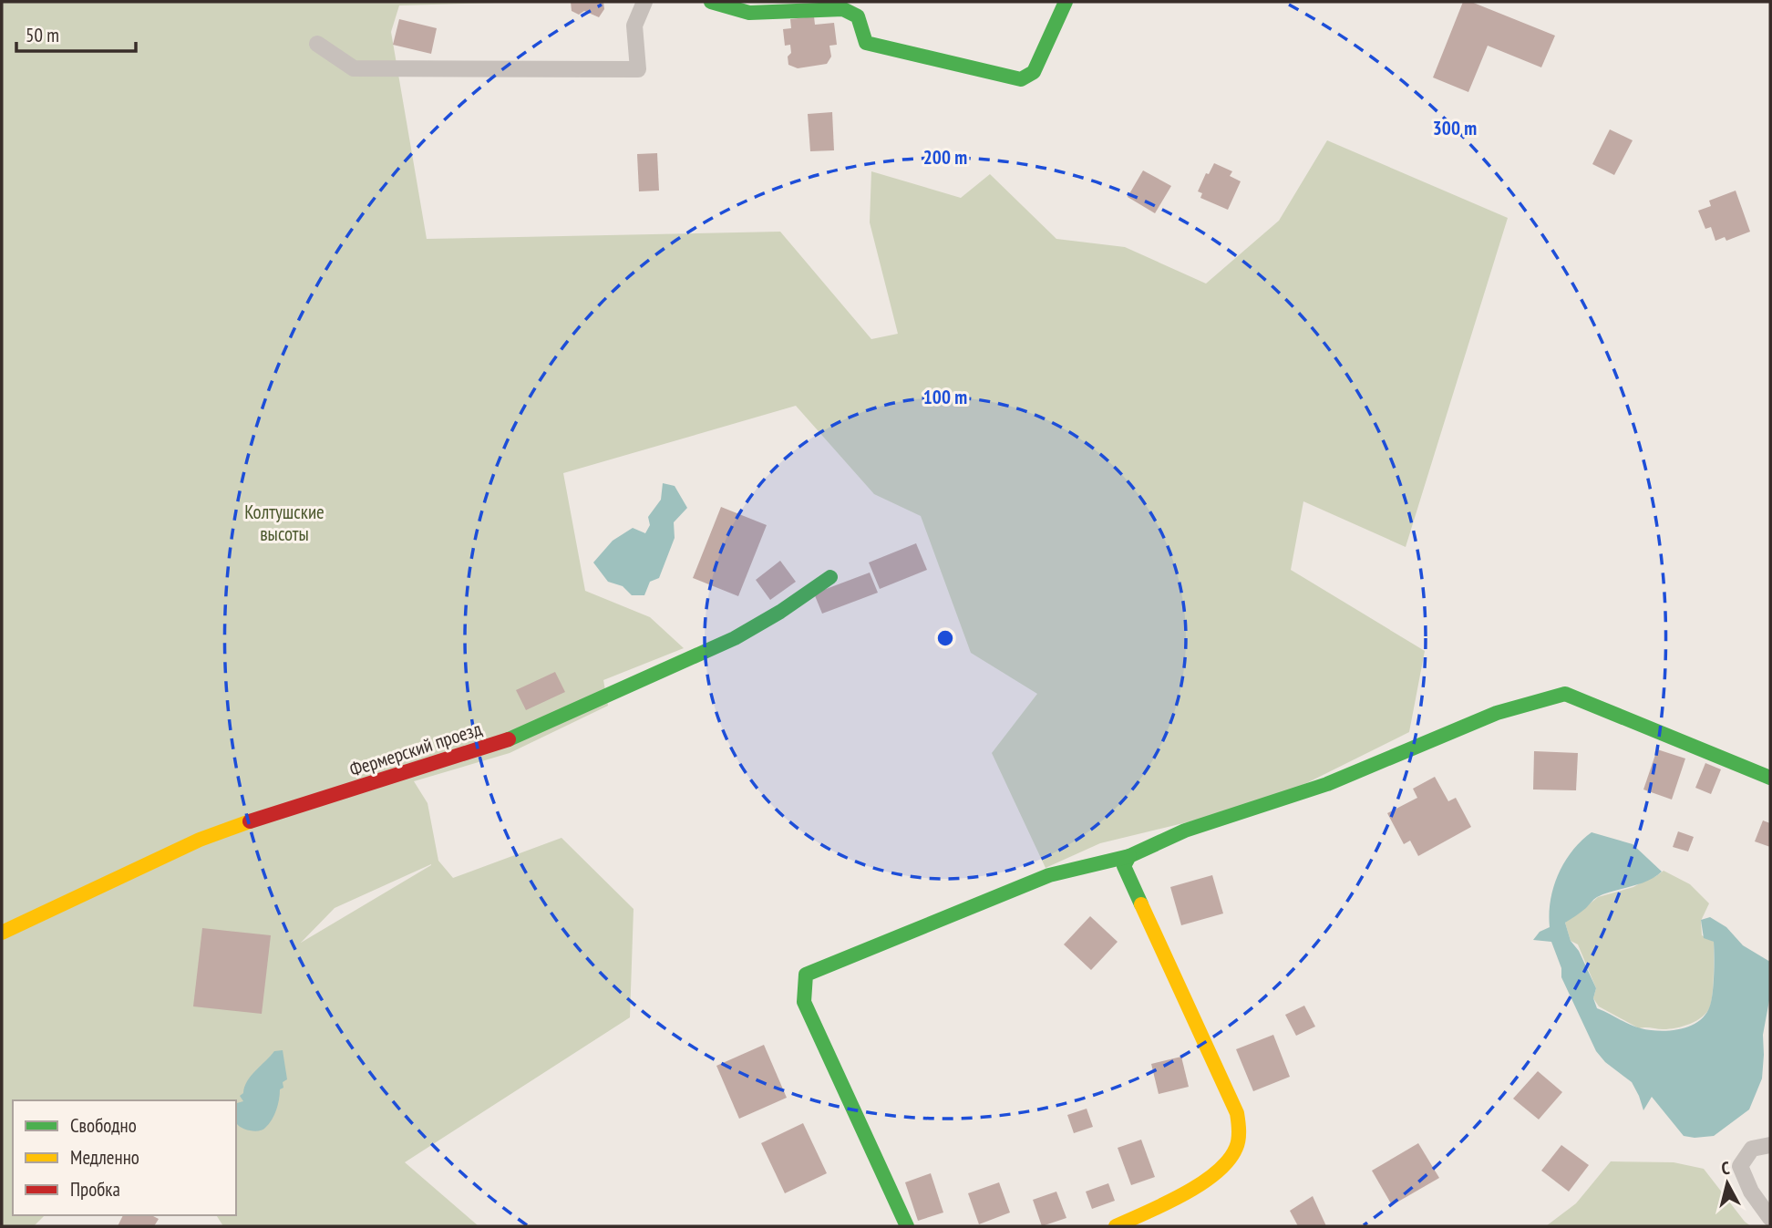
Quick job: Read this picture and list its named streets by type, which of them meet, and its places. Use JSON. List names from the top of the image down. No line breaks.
{"streets":{"street":["Фермерский проезд"]},"parks":["Колтушские высоты"],"legend":["Свободно","Медленно","Пробка"],"scale_bar":"50 m","north":"top","rings":["300 m","200 m","100 m"]}
